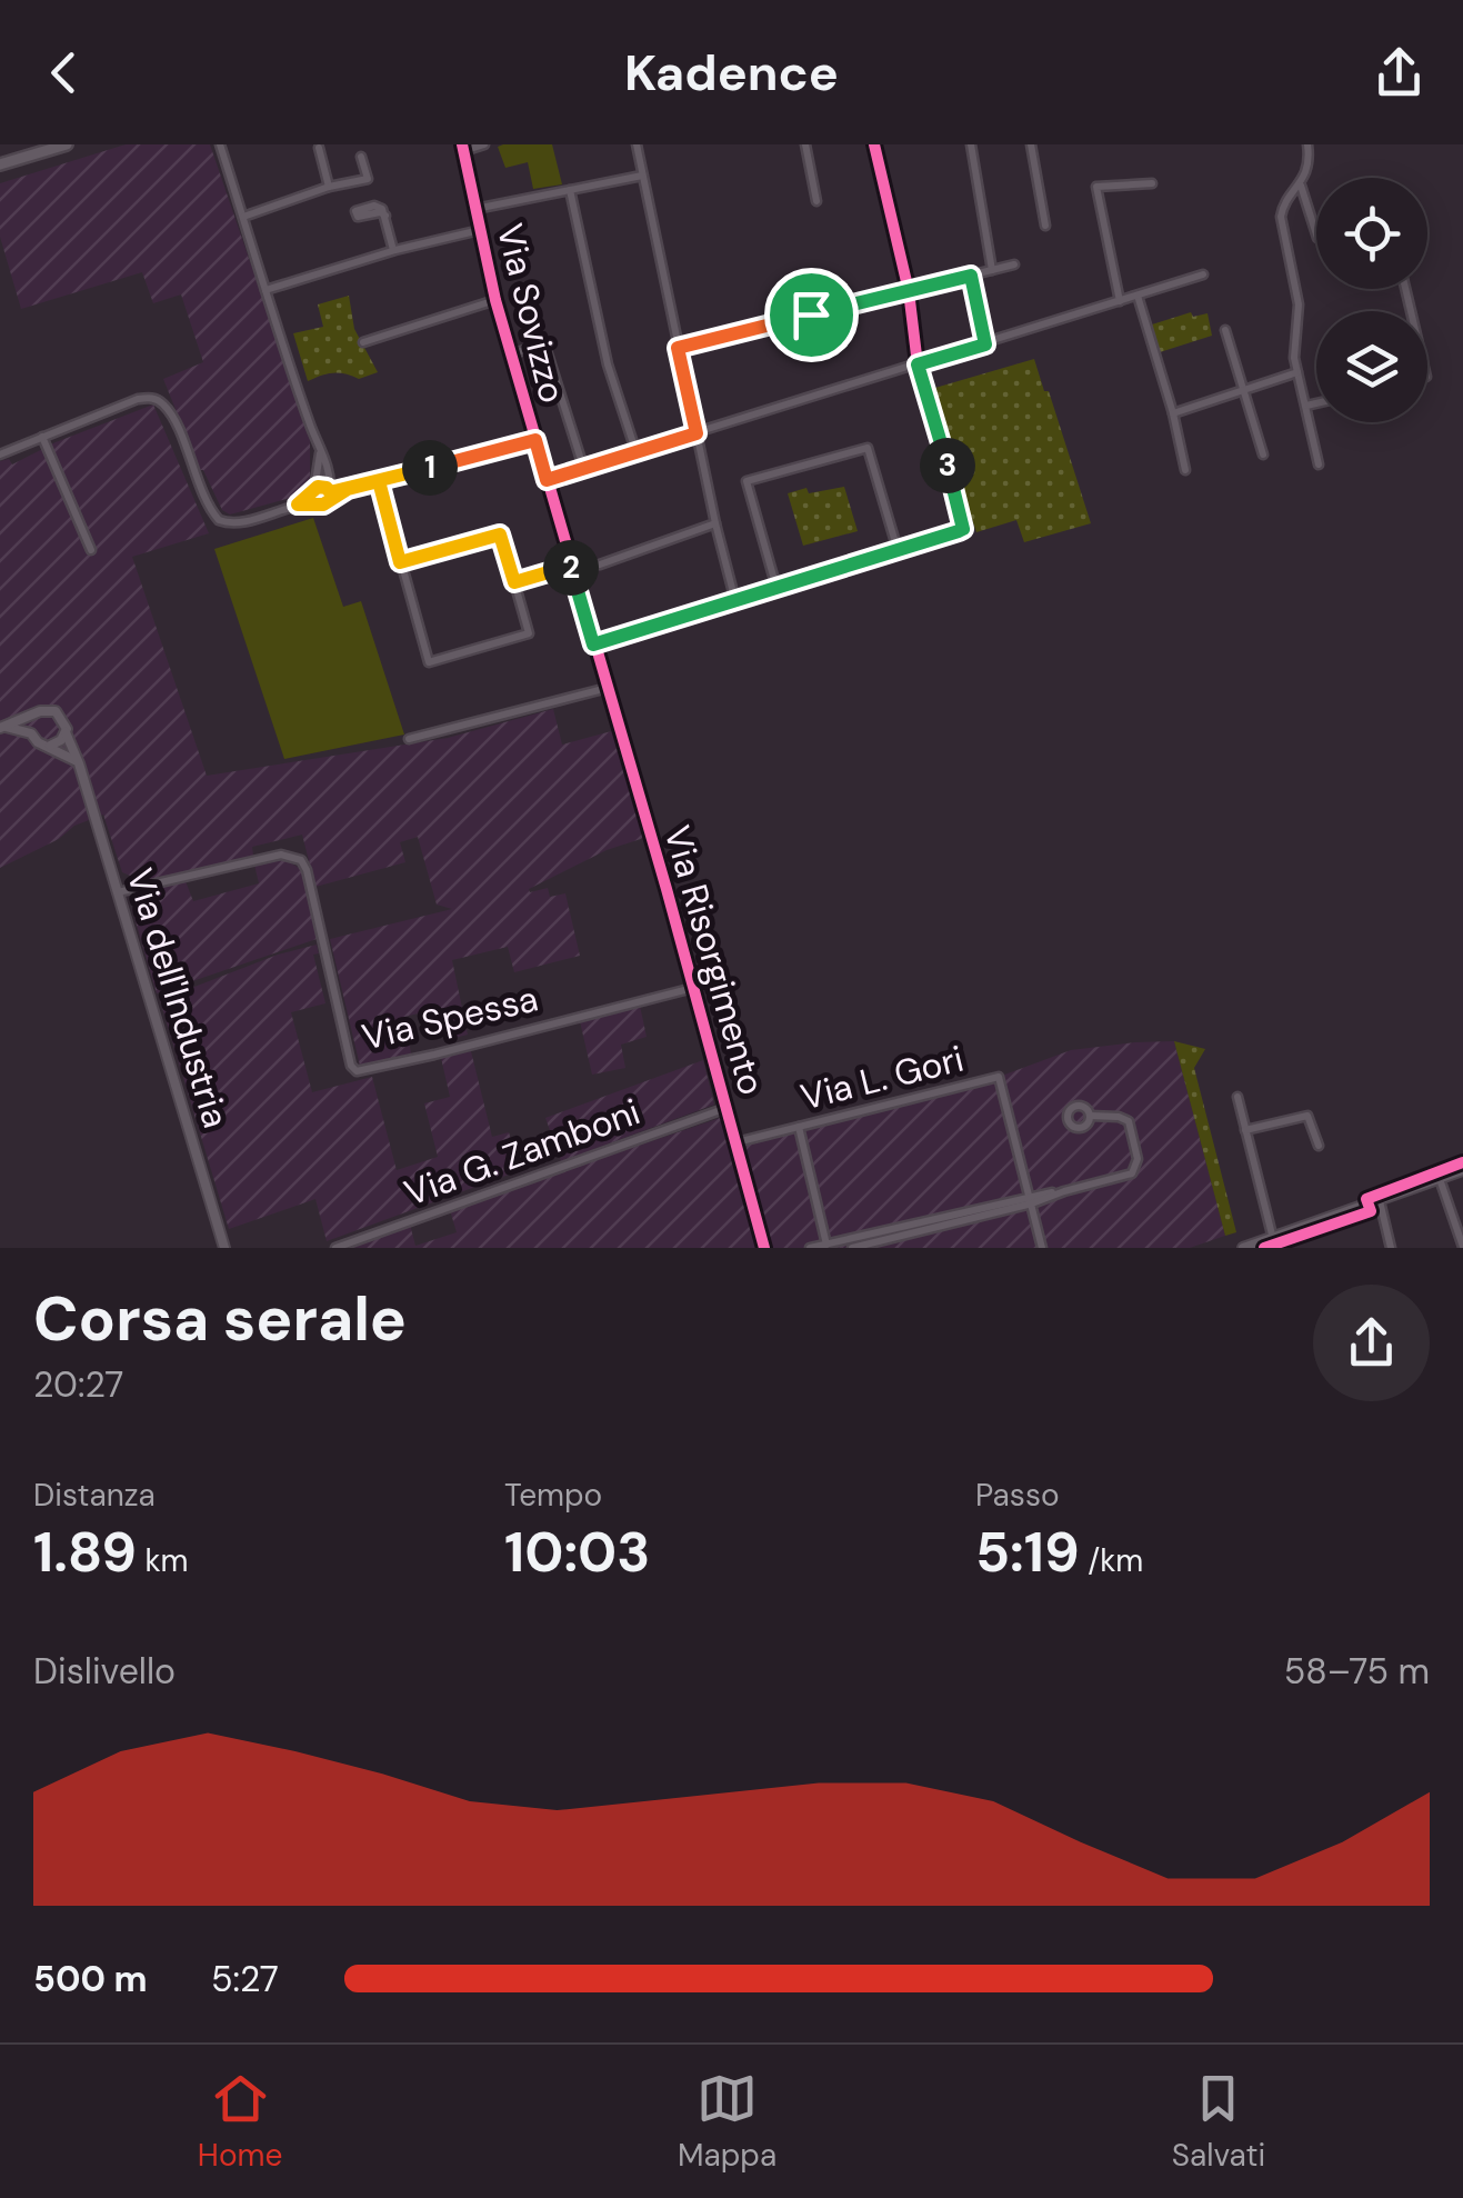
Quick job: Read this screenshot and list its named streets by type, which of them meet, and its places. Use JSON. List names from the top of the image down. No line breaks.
{"streets":{"street":["Via Sovizzo","Via Risorgimento","Via dell'Industria","Via Spessa","Via L. Gori","Via G. Zamboni"]},"crossings":[["Via Sovizzo","Via Risorgimento"],["Via Risorgimento","Via Spessa"],["Via Risorgimento","Via L. Gori"],["Via Risorgimento","Via G. Zamboni"],["Via dell'Industria","Via Spessa"]],"page":{"header":"Kadence","pins":["3","1","2"],"heading":["Corsa serale","20:27"],"stats":[["Distanza","1.89 km"],["Tempo","10:03"],["Passo","5:19 /km"]],"chart":["Dislivello","58–75 m"],"list":[{"name":"500 m","note":"5:27"}],"tabs":["Home","Mappa","Salvati"]}}
